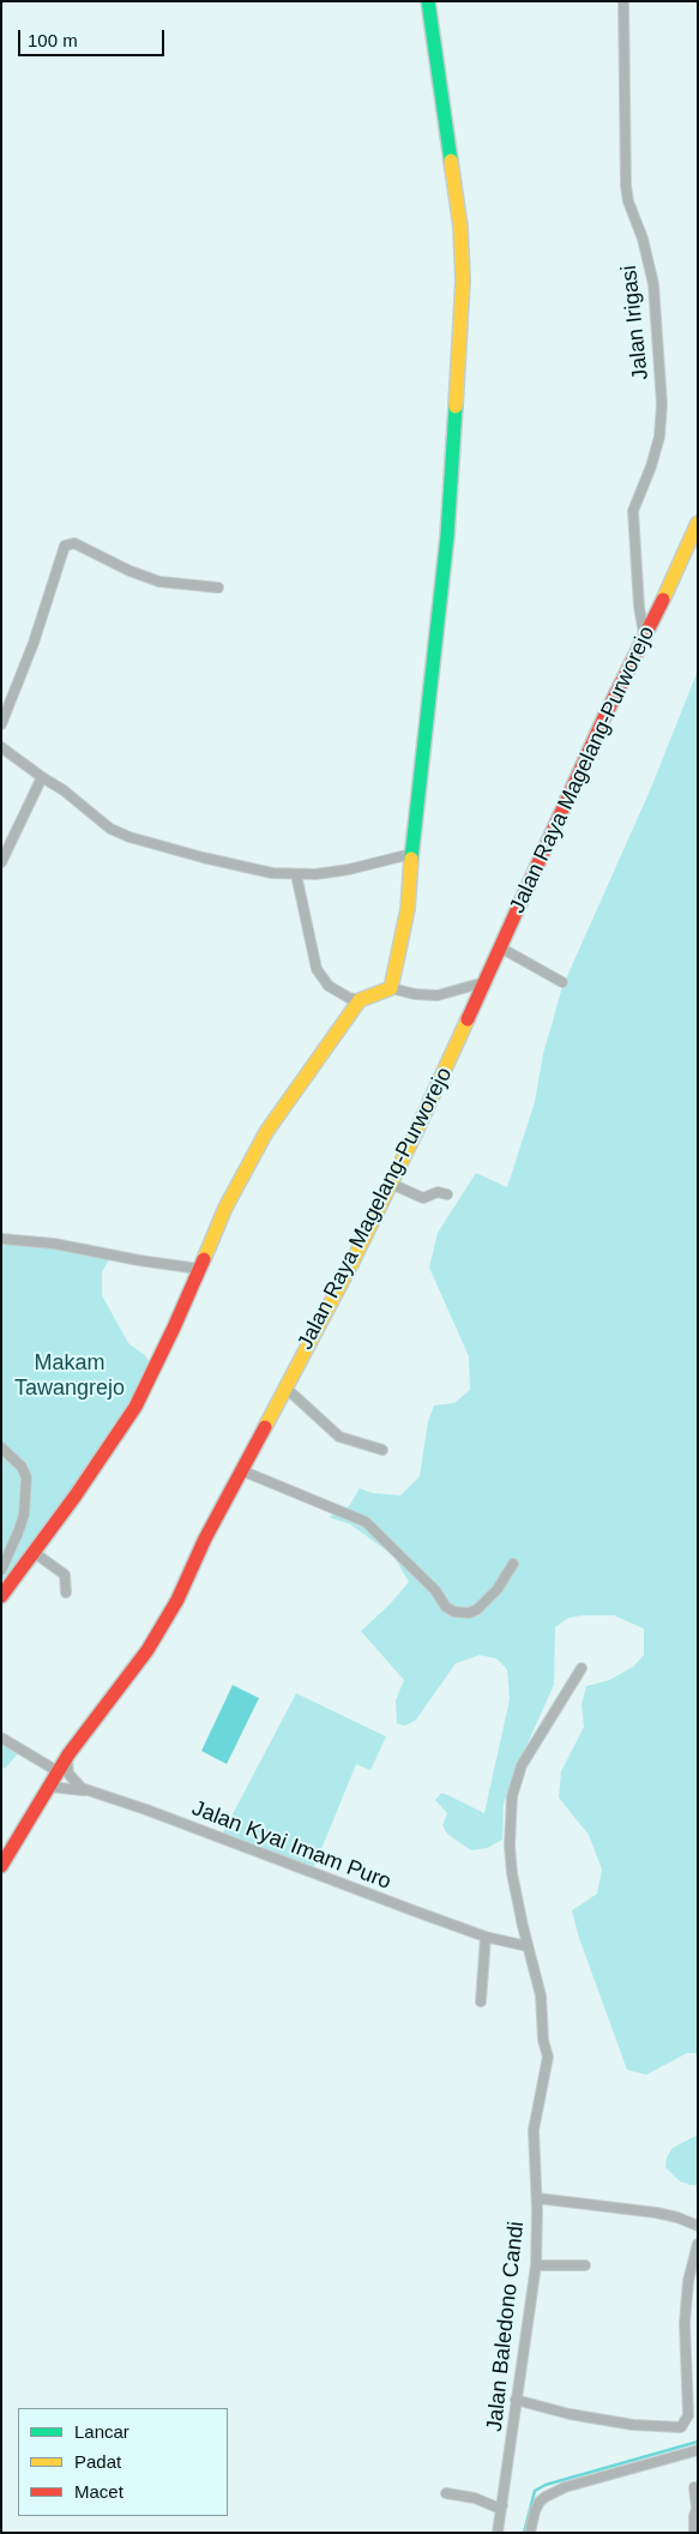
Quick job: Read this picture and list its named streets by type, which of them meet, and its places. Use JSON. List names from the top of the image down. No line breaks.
{"streets":{"street":["Jalan Irigasi","Jalan Raya Magelang-Purworejo","Jalan Kyai Imam Puro","Jalan Baledono Candi"]},"crossings":[["Jalan Irigasi","Jalan Raya Magelang-Purworejo"],["Jalan Raya Magelang-Purworejo","Jalan Kyai Imam Puro"],["Jalan Kyai Imam Puro","Jalan Baledono Candi"]],"parks":["Makam Tawangrejo"],"legend":["Lancar","Padat","Macet"],"scale_bar":"100 m"}
